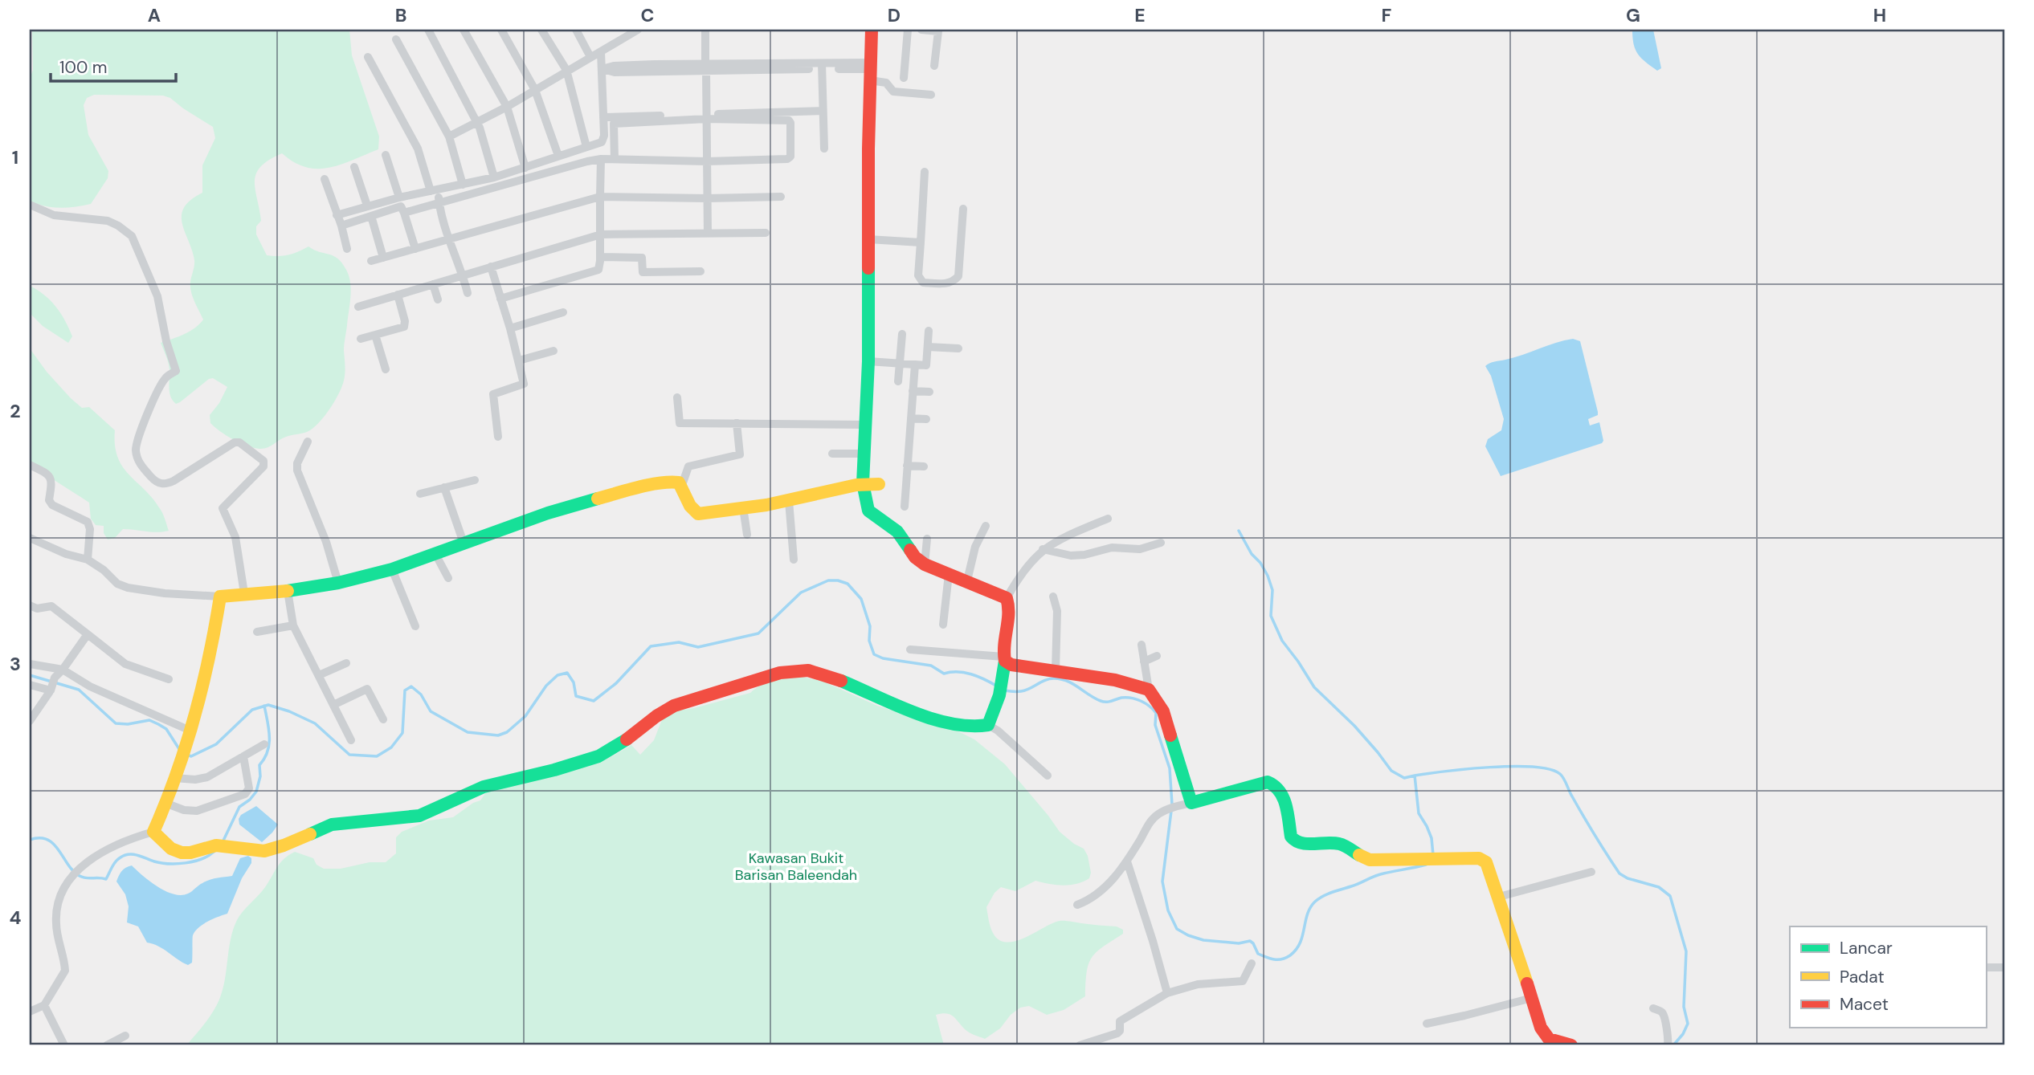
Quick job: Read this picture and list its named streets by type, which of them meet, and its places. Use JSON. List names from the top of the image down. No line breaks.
{"parks":["Kawasan Bukit Barisan Baleendah"],"legend":["Lancar","Padat","Macet"],"scale_bar":"100 m","grid":{"columns":["A","B","C","D","E","F","G","H"],"rows":["1","2","3","4"]}}
